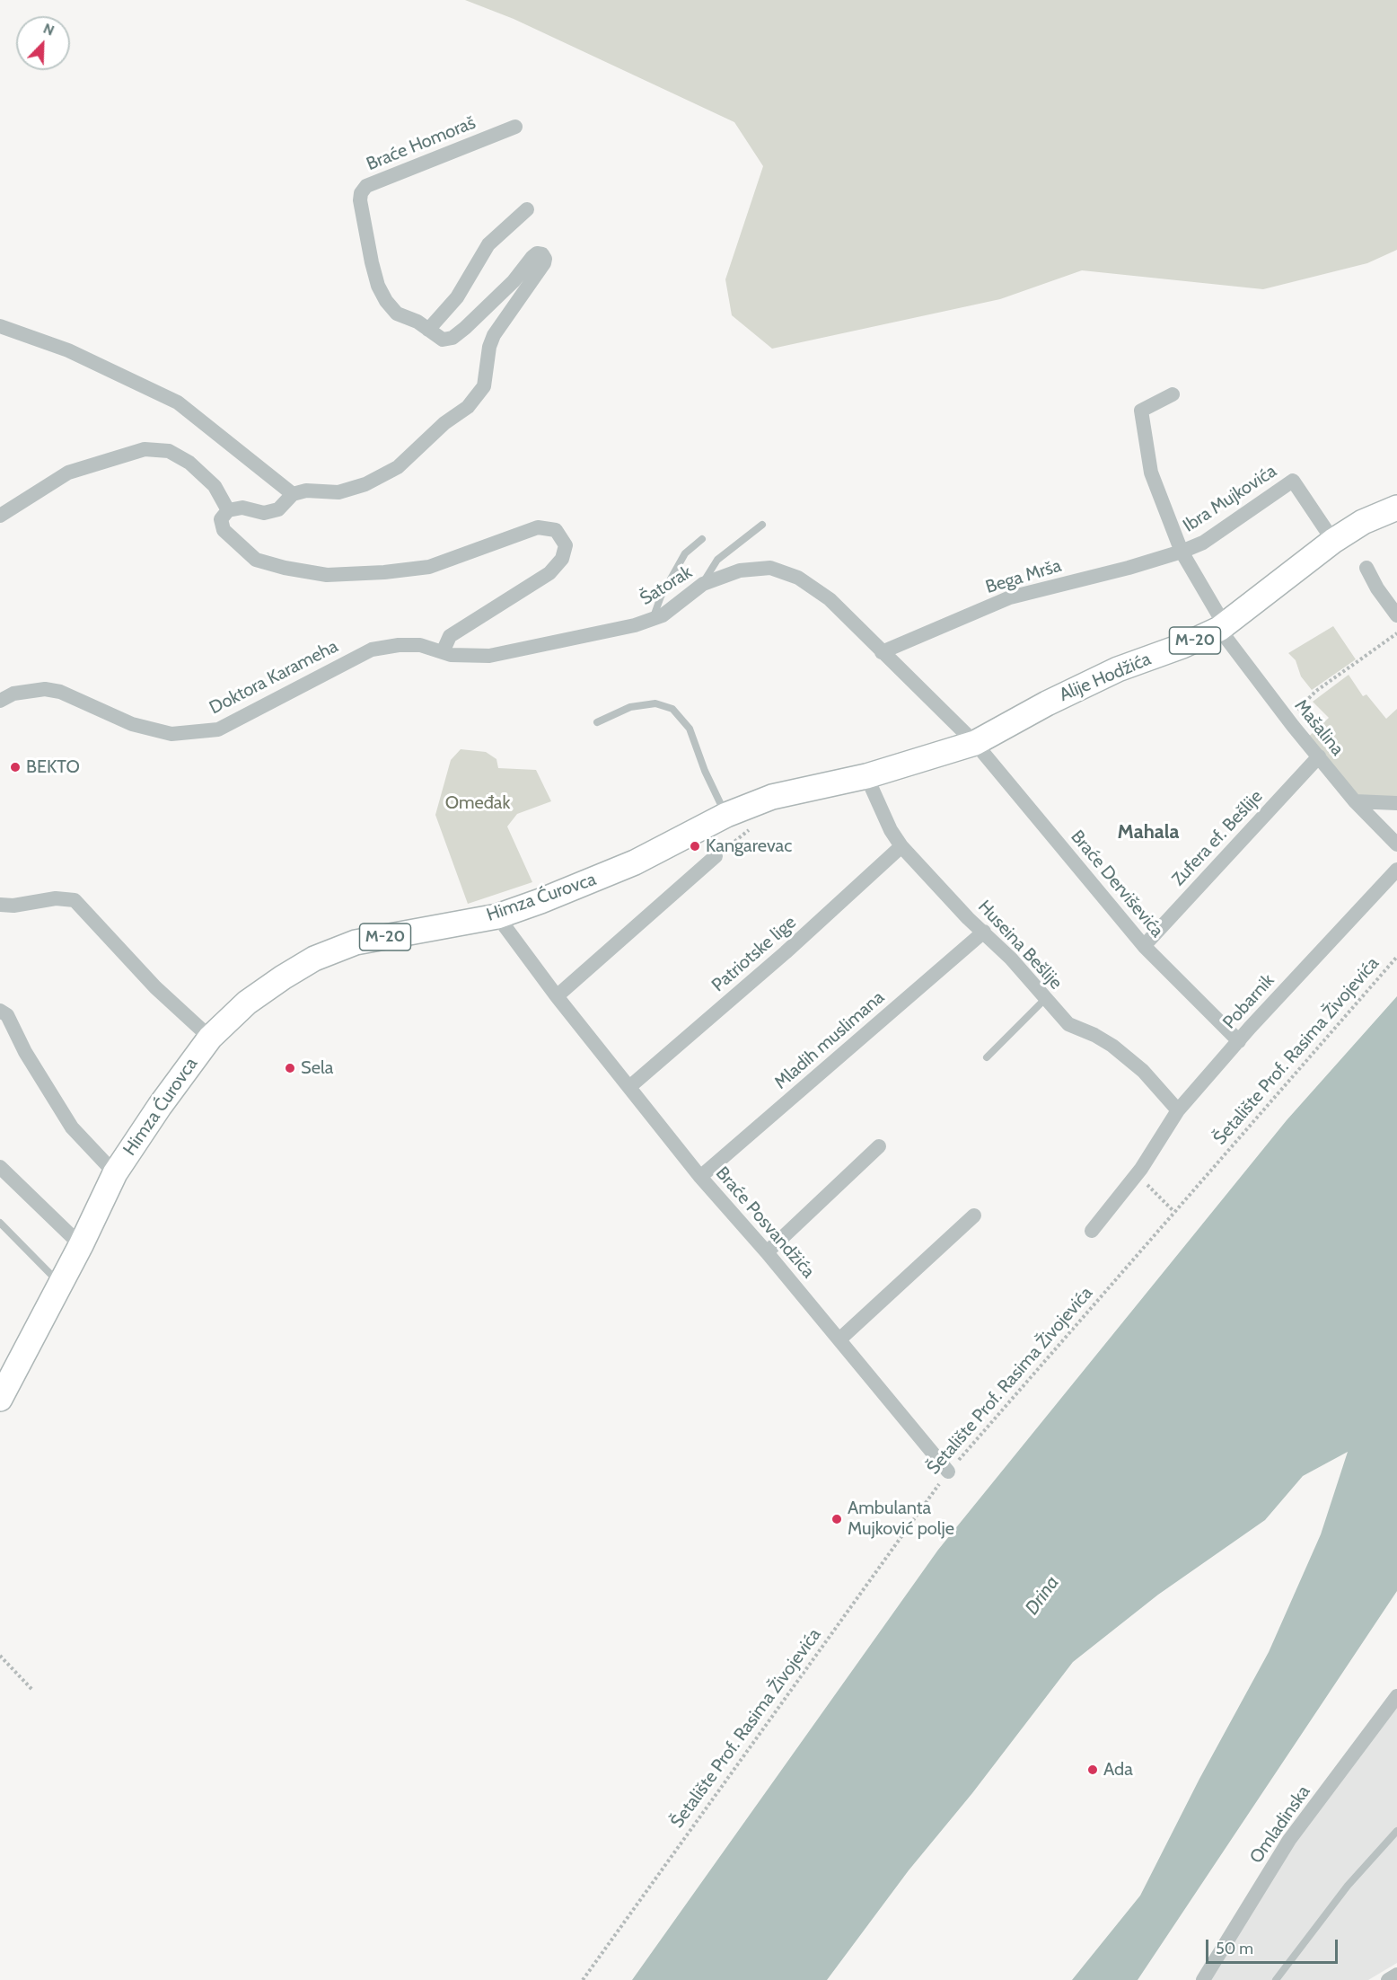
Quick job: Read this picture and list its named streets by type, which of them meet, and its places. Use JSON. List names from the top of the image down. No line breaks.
{"streets":{"main road":["M-20","Alije Hodžića","Himza Ćurovca"],"street":["Braće Homoraš","Ibra Mujkovića","Bega Mrša","Šatorak","Doktora Karameha","Mašalina","Zufera ef. Bešlije","Braće Derviševića","Huseina Bešlije","Patriotske lige","Pobarnik","Mladih muslimana","Braće Posvandžića","Omladinska"],"path":["Šetalište Prof. Rasima Živojevića"]},"crossings":[["Ibra Mujkovića","Bega Mrša"],["Ibra Mujkovića","Alije Hodžića"],["Ibra Mujkovića","Mašalina"],["Bega Mrša","Šatorak"],["Bega Mrša","Mašalina"],["Šatorak","Doktora Karameha"],["Šatorak","Alije Hodžića"],["Šatorak","Braće Derviševića"],["Šatorak","Himza Ćurovca"],["Alije Hodžića","Mašalina"],["Alije Hodžića","Braće Derviševića"],["Alije Hodžića","Himza Ćurovca"],["Mašalina","Zufera ef. Bešlije"],["Zufera ef. Bešlije","Braće Derviševića"],["Braće Derviševića","Himza Ćurovca"],["Braće Derviševića","Pobarnik"],["Himza Ćurovca","Huseina Bešlije"],["Himza Ćurovca","Braće Posvandžića"],["Huseina Bešlije","Patriotske lige"],["Huseina Bešlije","Pobarnik"],["Huseina Bešlije","Mladih muslimana"],["Patriotske lige","Braće Posvandžića"],["Mladih muslimana","Braće Posvandžića"],["Šetalište Prof. Rasima Živojevića","Braće Posvandžića"]],"districts":["Mahala"],"water":["Drina"],"parks":["Omeđak"],"places":["BEKTO","Kangarevac","Sela","Ambulanta Mujković polje","Ada"],"scale_bar":"50 m","north":"top right"}
